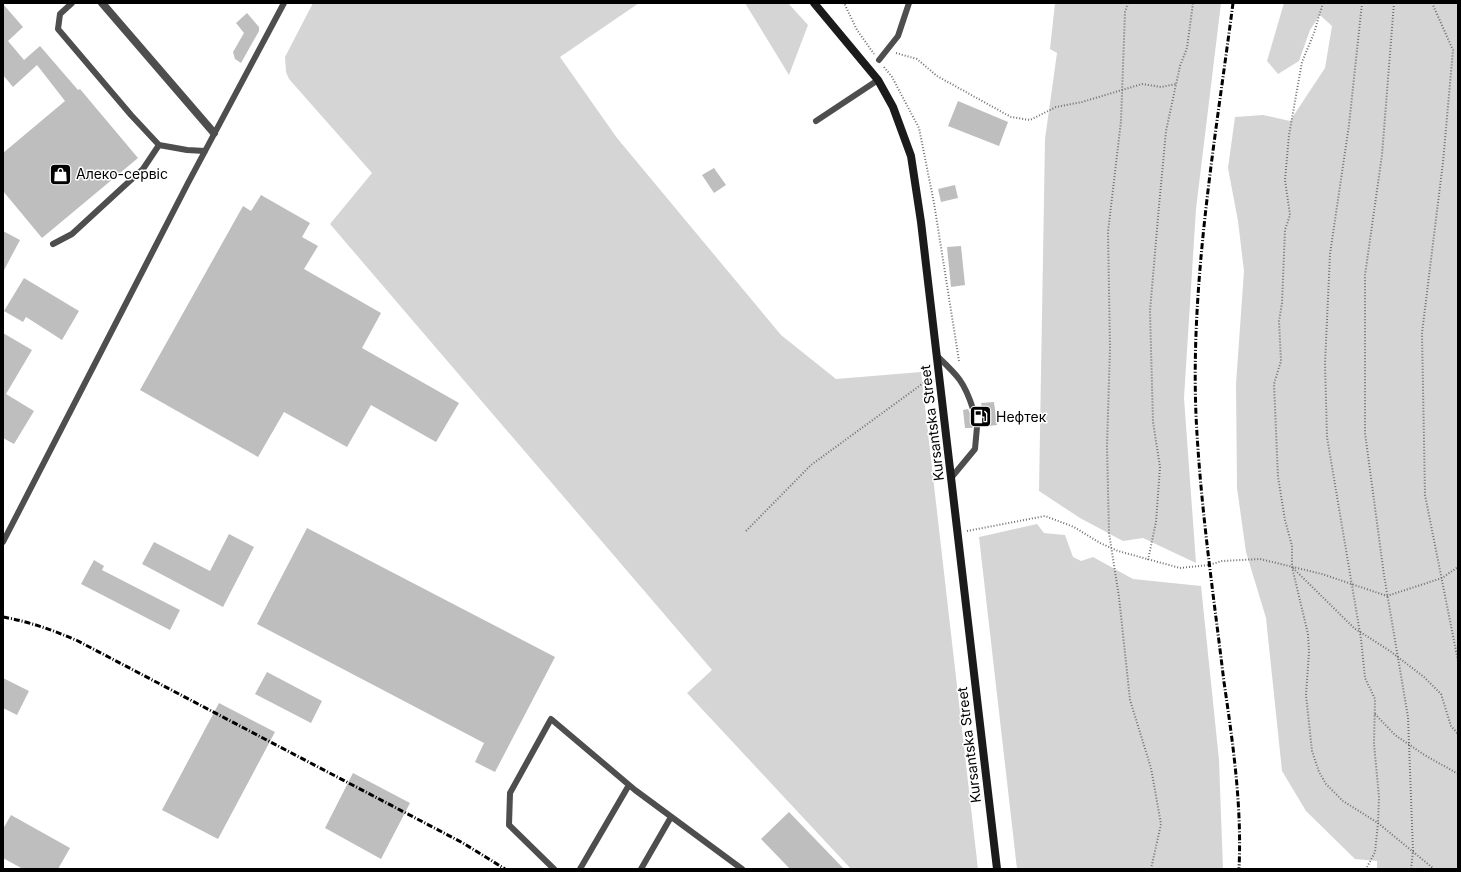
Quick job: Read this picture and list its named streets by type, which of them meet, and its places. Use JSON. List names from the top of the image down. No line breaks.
{"streets":{"street":["Kursantska Street"]},"places":{"shop":["Алеко-сервіс"],"fuel station":["Нефтек"]}}
